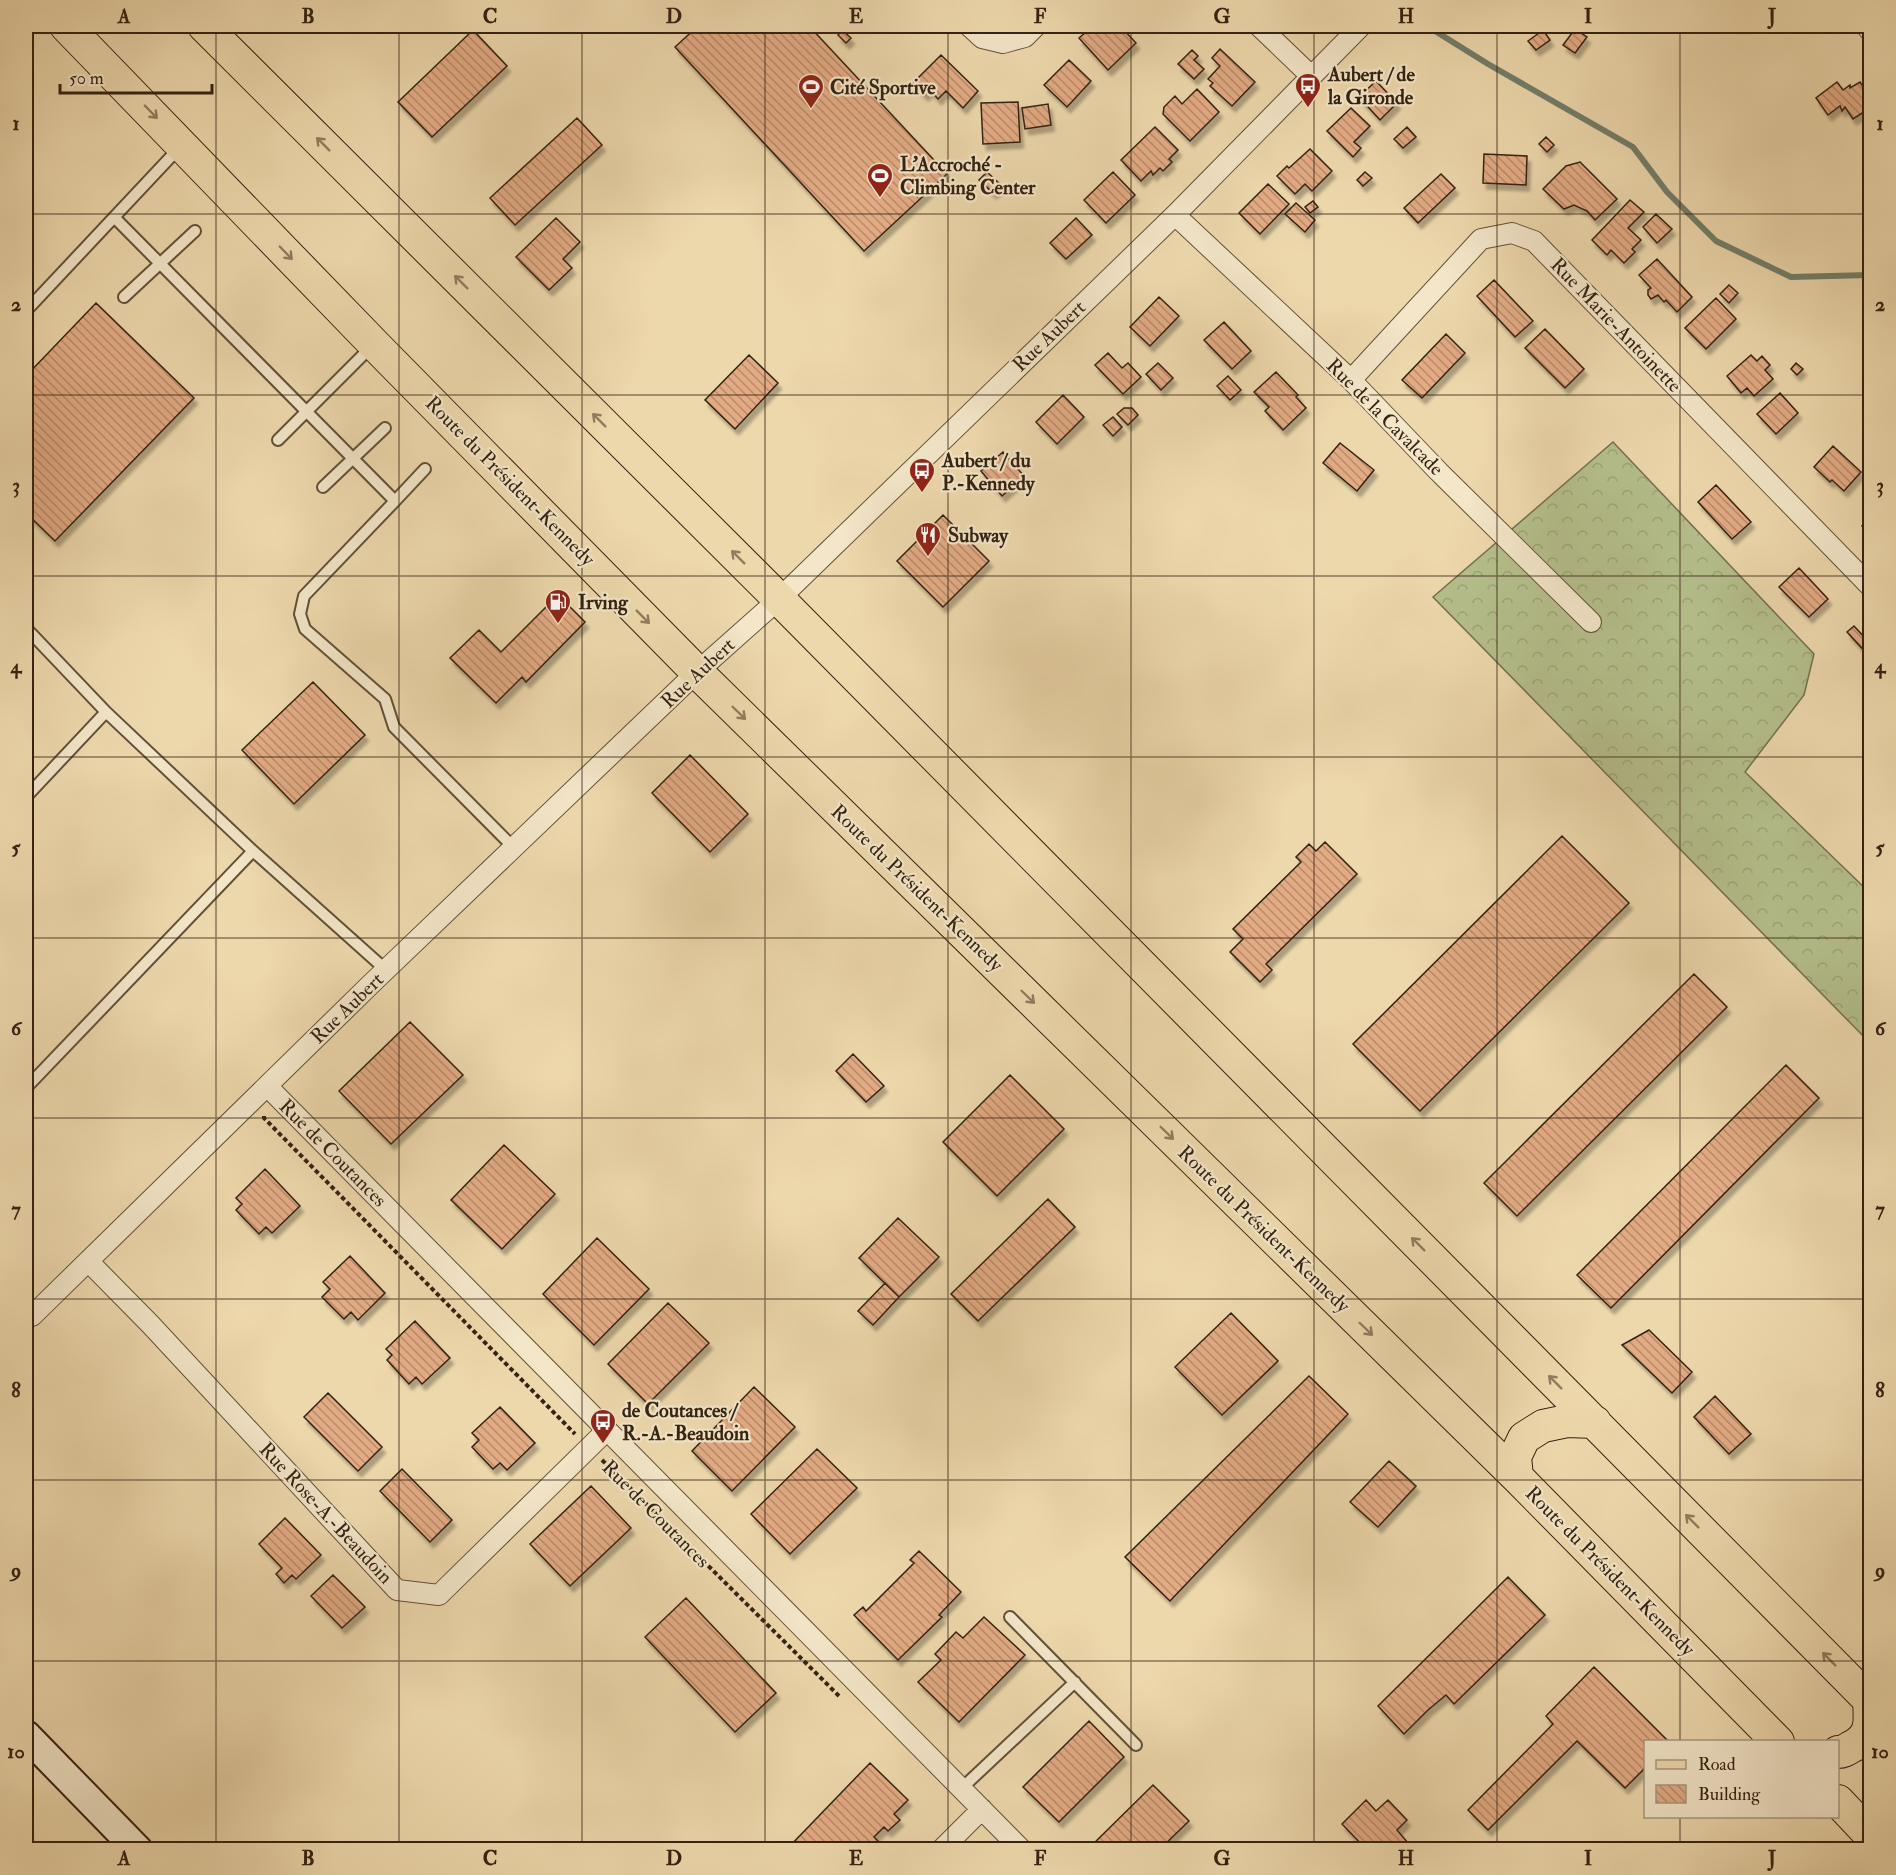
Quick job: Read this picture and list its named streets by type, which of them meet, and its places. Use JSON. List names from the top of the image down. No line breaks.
{"streets":{"main road":["Route du Président-Kennedy"],"street":["Rue Marie-Antoinette","Rue Aubert","Rue de la Cavalcade","Rue de Coutances","Rue Rose-A.-Beaudoin"]},"crossings":[["Rue Marie-Antoinette","Rue de la Cavalcade"],["Rue Aubert","Rue de la Cavalcade"],["Rue Aubert","Route du Président-Kennedy"],["Rue Aubert","Rue de Coutances"],["Rue Aubert","Rue Rose-A.-Beaudoin"],["Rue de Coutances","Rue Rose-A.-Beaudoin"]],"places":{"bus stop":["Aubert / de la Gironde","Aubert / du P.-Kennedy","de Coutances / R.-A.-Beaudoin"],"sports":["Cité Sportive","L'Accroché - Climbing Center"],"restaurant":["Subway"],"fuel station":["Irving"]},"legend":["Road","Building"],"scale_bar":"50 m","grid":{"columns":["A","B","C","D","E","F","G","H","I","J"],"rows":["1","2","3","4","5","6","7","8","9","10"]}}
